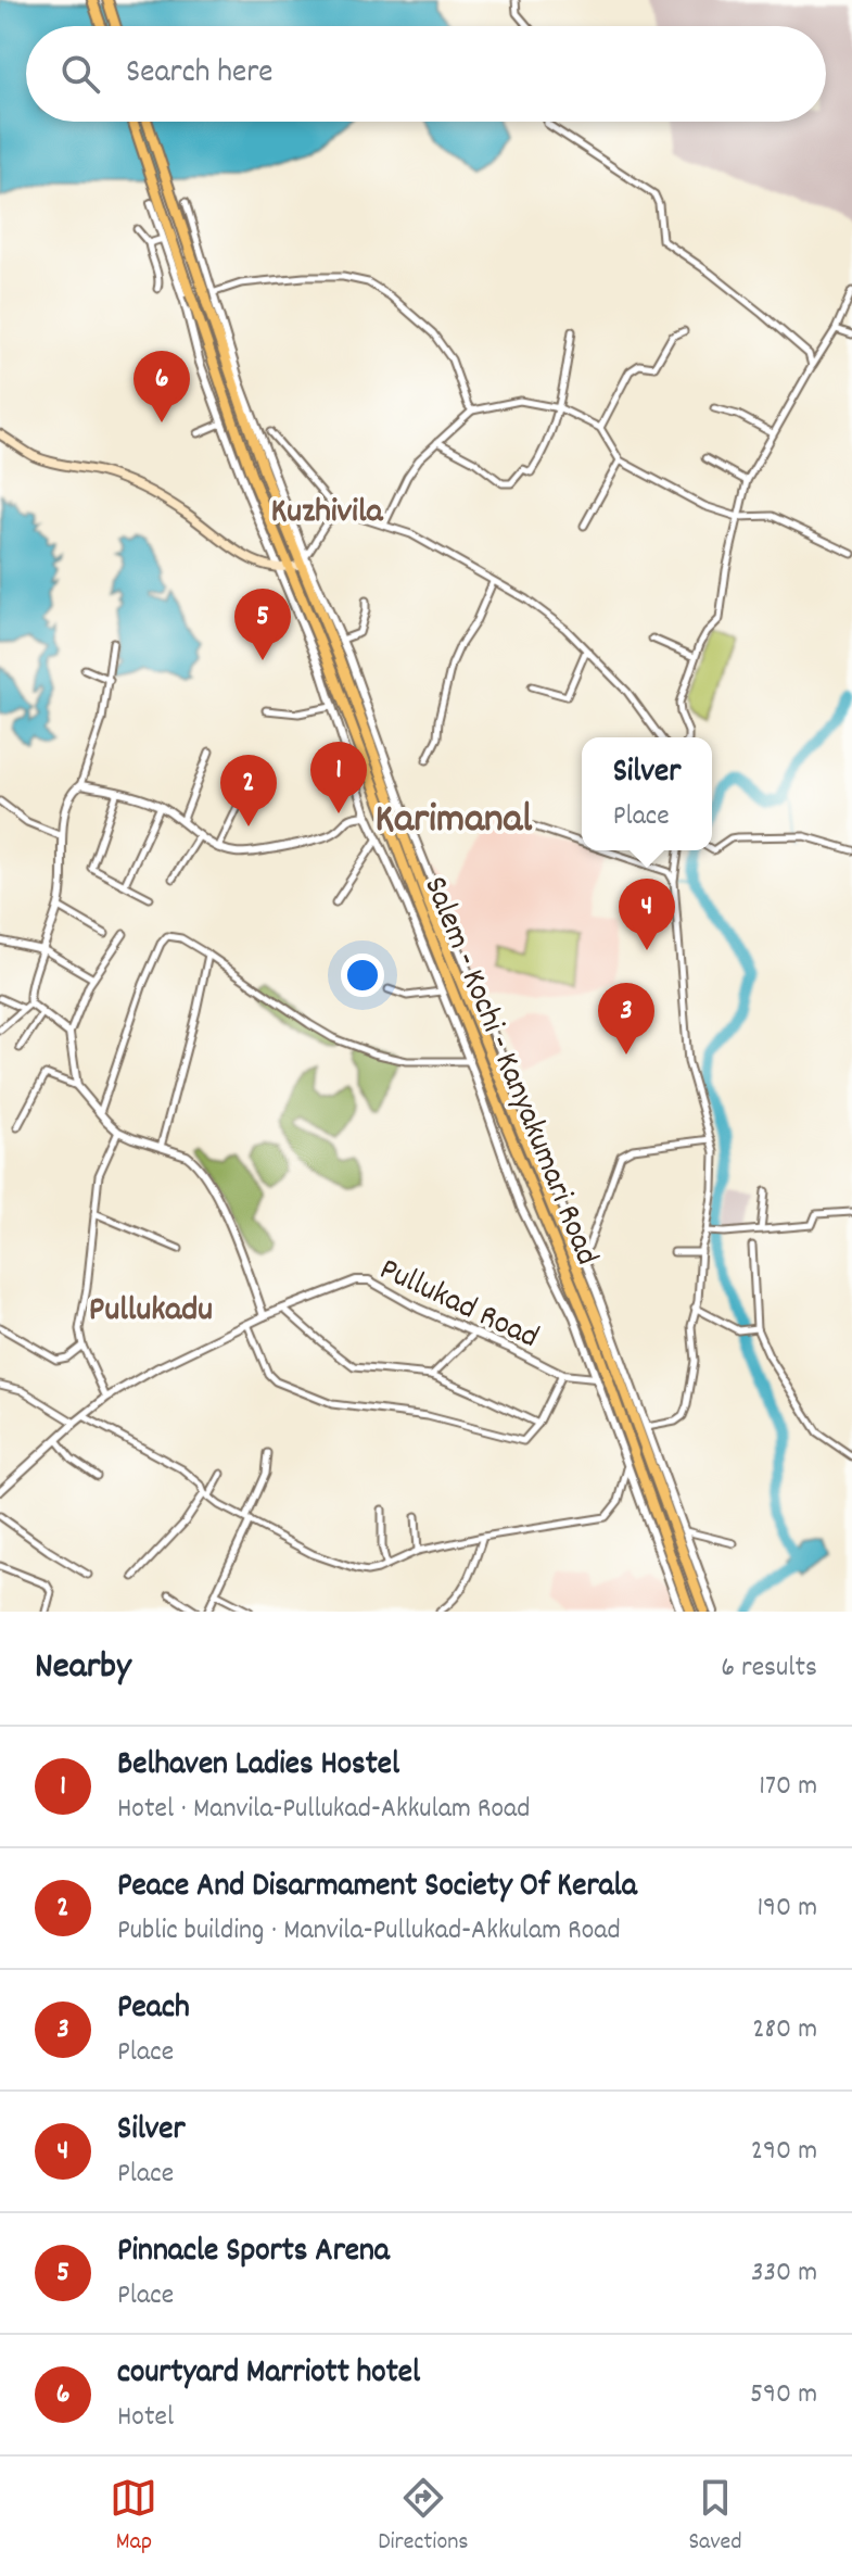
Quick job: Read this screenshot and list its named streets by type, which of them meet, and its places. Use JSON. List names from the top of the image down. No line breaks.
{"streets":{"highway":["Salem - Kochi - Kanyakumari Road"],"street":["Pullukad Road"]},"districts":["Kuzhivila","Karimanal","Pullukadu"],"page":{"search":"Search here","pins":["6","5","1","2","4","3"],"popup":["Silver","Place"],"heading":["Nearby","6 results"],"list":[{"mark":"1","name":"Belhaven Ladies Hostel","note":"Hotel · Manvila-Pullukad-Akkulam Road","value":"170 m"},{"mark":"2","name":"Peace And Disarmament Society Of Kerala","note":"Public building · Manvila-Pullukad-Akkulam Road","value":"190 m"},{"mark":"3","name":"Peach","note":"Place","value":"280 m"},{"mark":"4","name":"Silver","note":"Place","value":"290 m"},{"mark":"5","name":"Pinnacle Sports Arena","note":"Place","value":"330 m"},{"mark":"6","name":"courtyard Marriott hotel","note":"Hotel","value":"590 m"}],"nav":["Map","Directions","Saved"]}}
